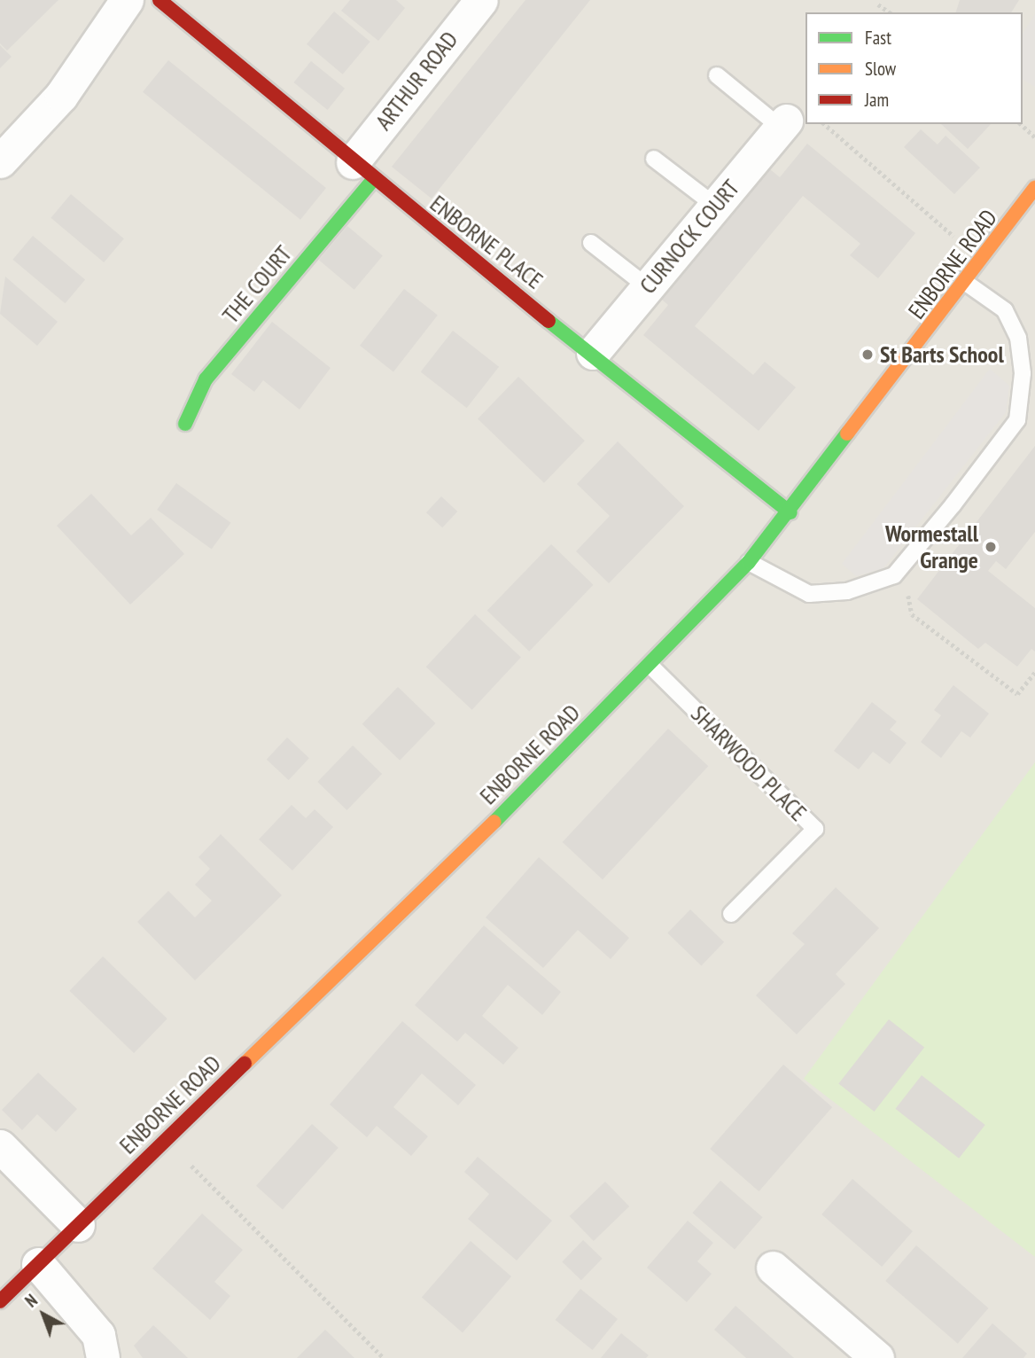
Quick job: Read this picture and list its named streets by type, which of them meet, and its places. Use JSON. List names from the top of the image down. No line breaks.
{"streets":{"street":["ARTHUR ROAD","CURNOCK COURT","ENBORNE PLACE","ENBORNE ROAD","THE COURT"],"lane":["SHARWOOD PLACE"]},"crossings":[["ARTHUR ROAD","ENBORNE PLACE"],["ARTHUR ROAD","THE COURT"],["CURNOCK COURT","ENBORNE PLACE"],["ENBORNE PLACE","ENBORNE ROAD"],["ENBORNE PLACE","THE COURT"],["ENBORNE ROAD","SHARWOOD PLACE"]],"places":["St Barts School","Wormestall Grange"],"legend":["Fast","Slow","Jam"],"north":"top left"}
